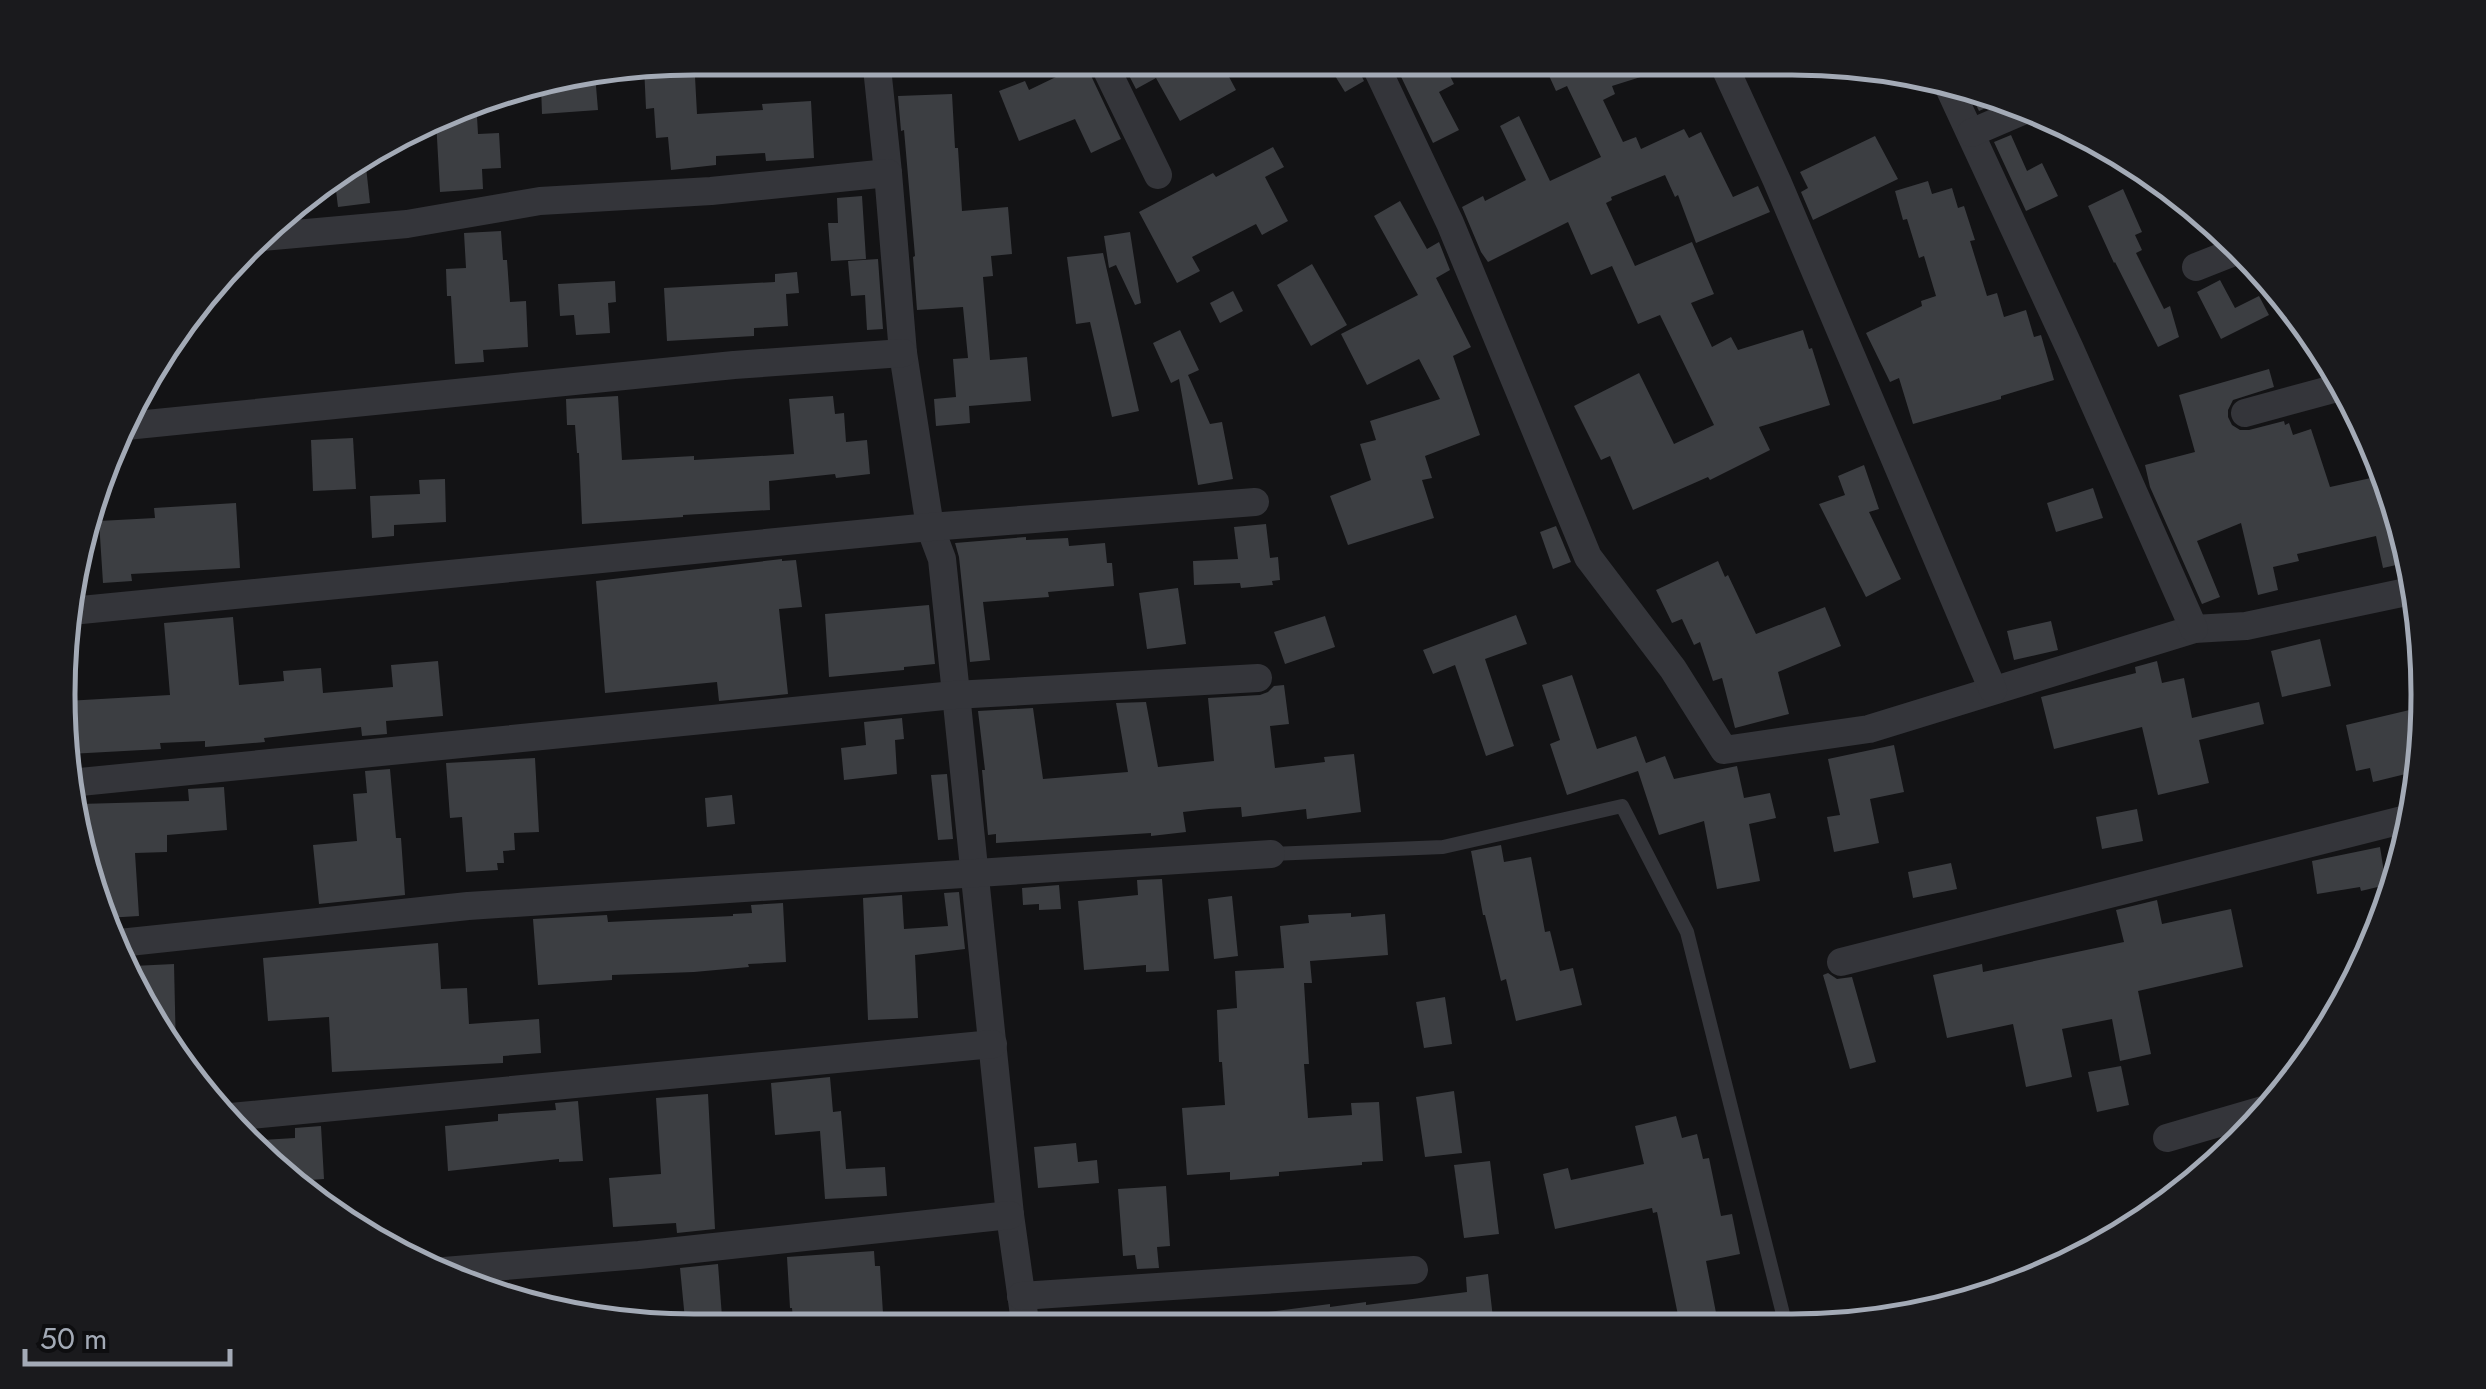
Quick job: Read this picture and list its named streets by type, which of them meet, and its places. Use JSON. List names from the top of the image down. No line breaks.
{"scale_bar":"50 m"}
